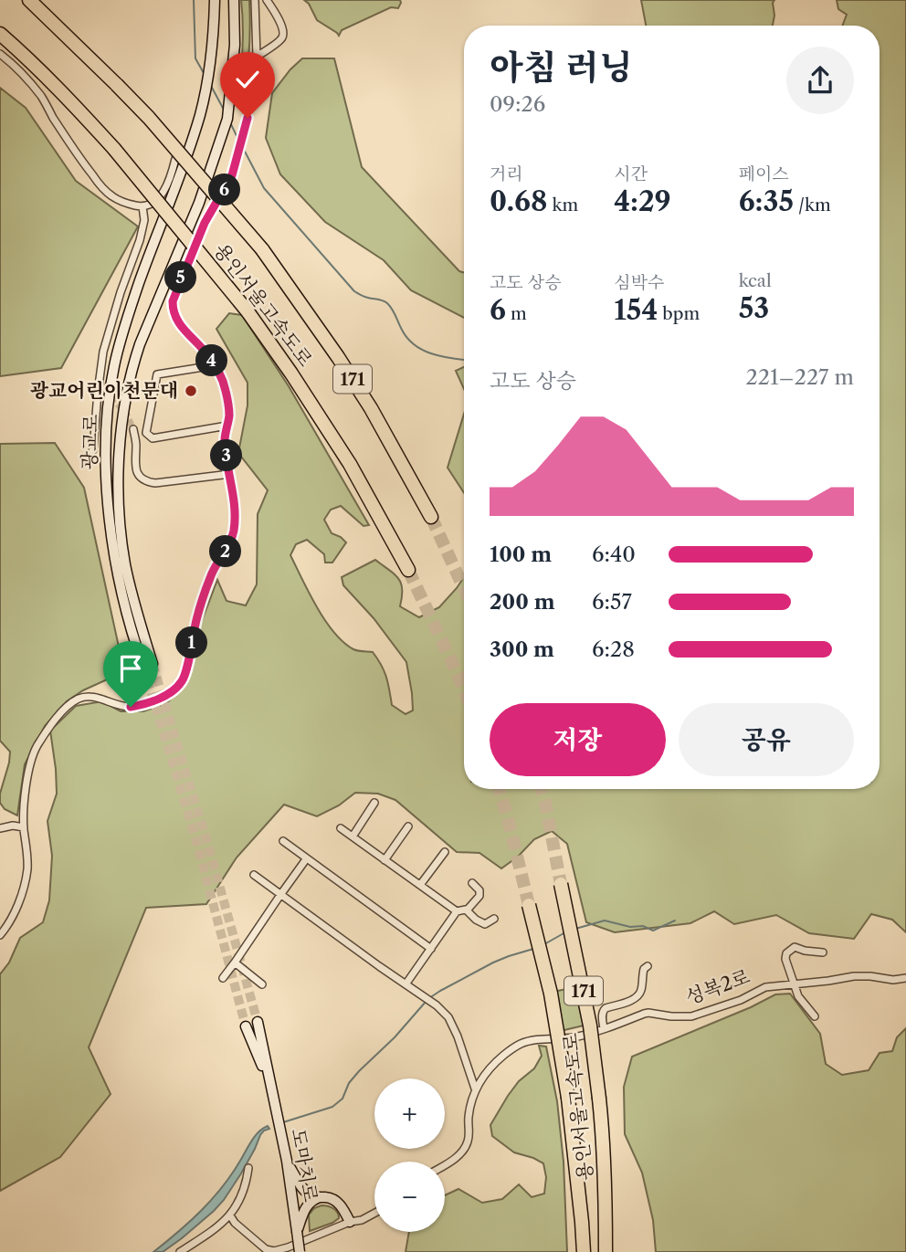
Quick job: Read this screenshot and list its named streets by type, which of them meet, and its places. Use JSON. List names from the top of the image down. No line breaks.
{"streets":{"highway":["용인서울고속도로","171"],"main road":["광교로","도마치로"],"street":["성복2로"]},"places":["광교어린이천문대"],"page":{"heading":["아침 러닝","09:26"],"stats":[["거리","0.68 km"],["시간","4:29"],["페이스","6:35 /km"],["고도 상승","6 m"],["심박수","154 bpm"],["kcal","53"]],"pins":["6","5","4","3","2","1"],"chart":["고도 상승","221–227 m"],"list":[{"name":"100 m","note":"6:40"},{"name":"200 m","note":"6:57"},{"name":"300 m","note":"6:28"}],"buttons":["저장","공유"],"map_buttons":["+","−"]}}
